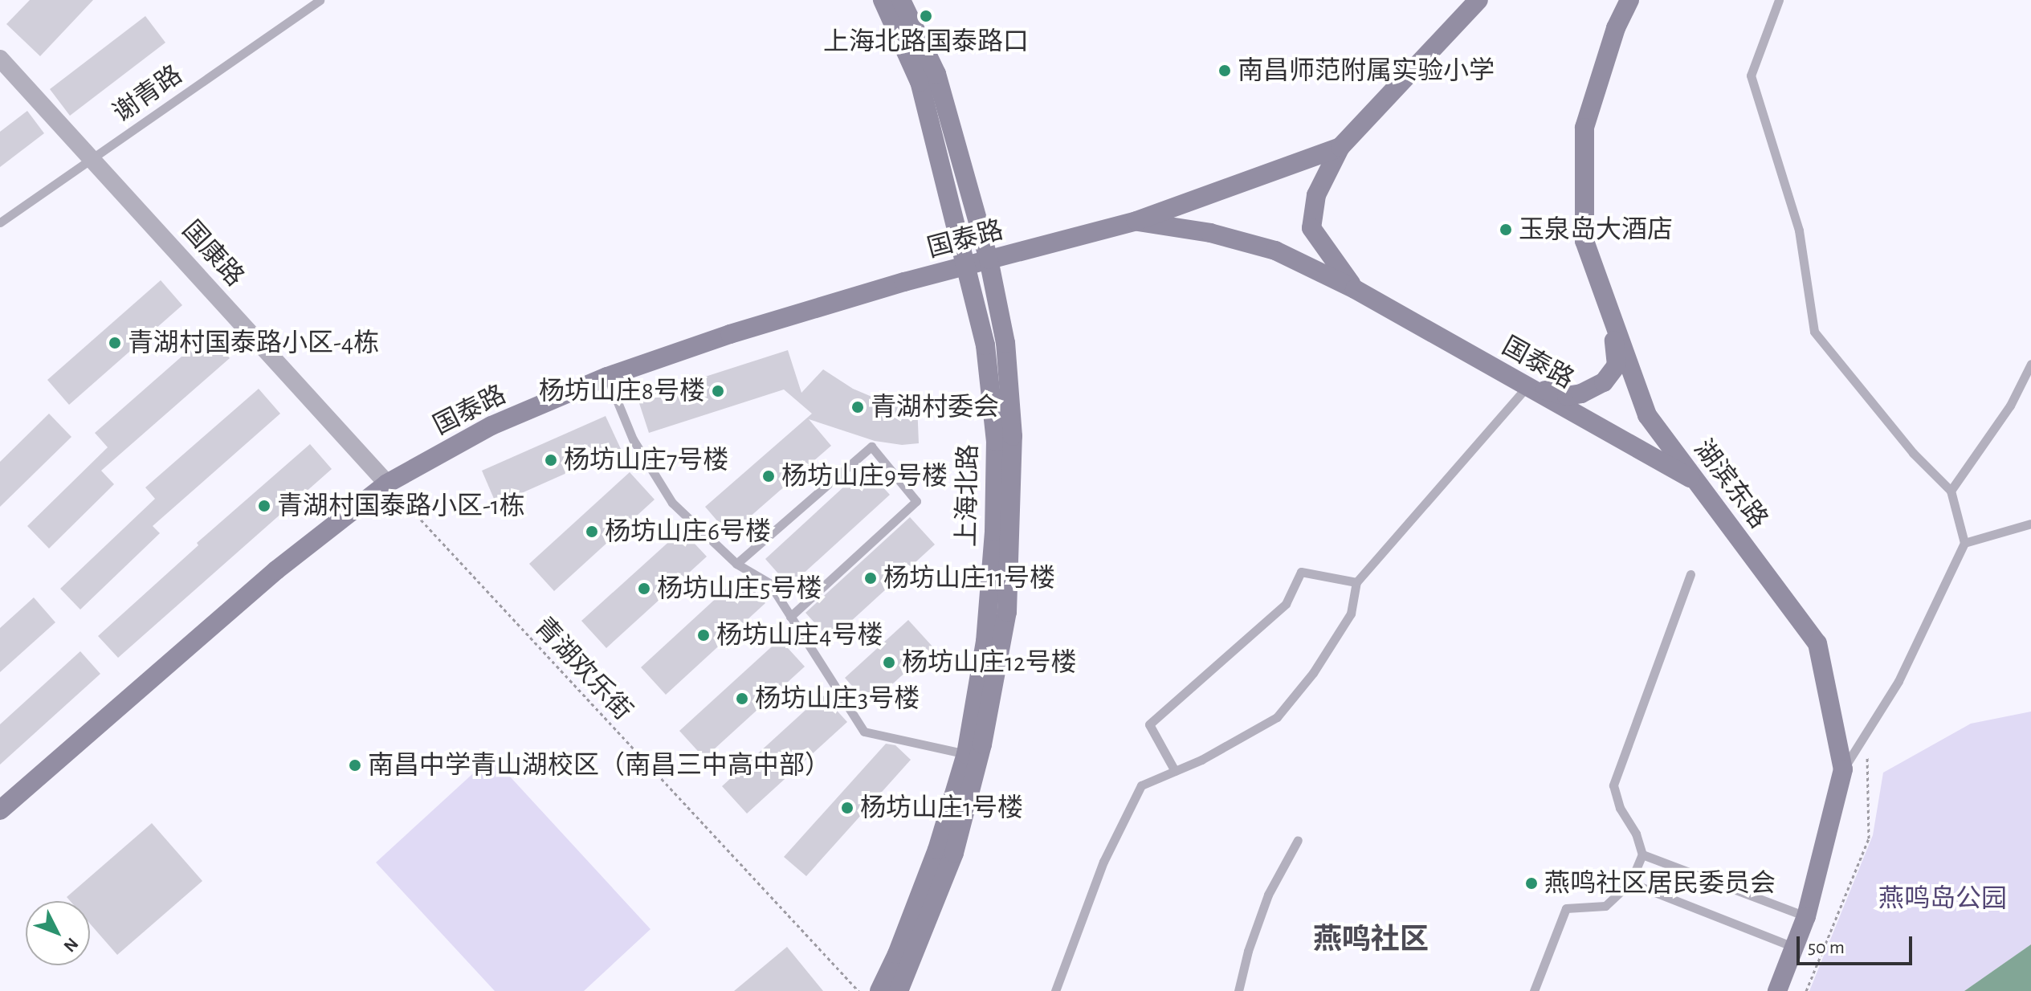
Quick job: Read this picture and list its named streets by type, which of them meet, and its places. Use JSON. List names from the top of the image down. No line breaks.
{"streets":{"street":["国泰路","国康路","湖滨东路","上海北路"],"lane":["谢青路"],"path":["青湖欢乐街"]},"crossings":[["谢青路","国康路"],["国泰路","国康路"],["国泰路","湖滨东路"],["国泰路","上海北路"],["国泰路","青湖欢乐街"],["国康路","青湖欢乐街"]],"districts":["燕鸣社区"],"parks":["燕鸣岛公园"],"places":["上海北路国泰路口","南昌师范附属实验小学","玉泉岛大酒店","青湖村国泰路小区-4栋","杨坊山庄8号楼","青湖村委会","杨坊山庄7号楼","杨坊山庄9号楼","青湖村国泰路小区-1栋","杨坊山庄6号楼","杨坊山庄11号楼","杨坊山庄5号楼","杨坊山庄4号楼","杨坊山庄12号楼","杨坊山庄3号楼","南昌中学青山湖校区（南昌三中高中部）","杨坊山庄1号楼","燕鸣社区居民委员会"],"scale_bar":"50 m","north":"bottom right"}
